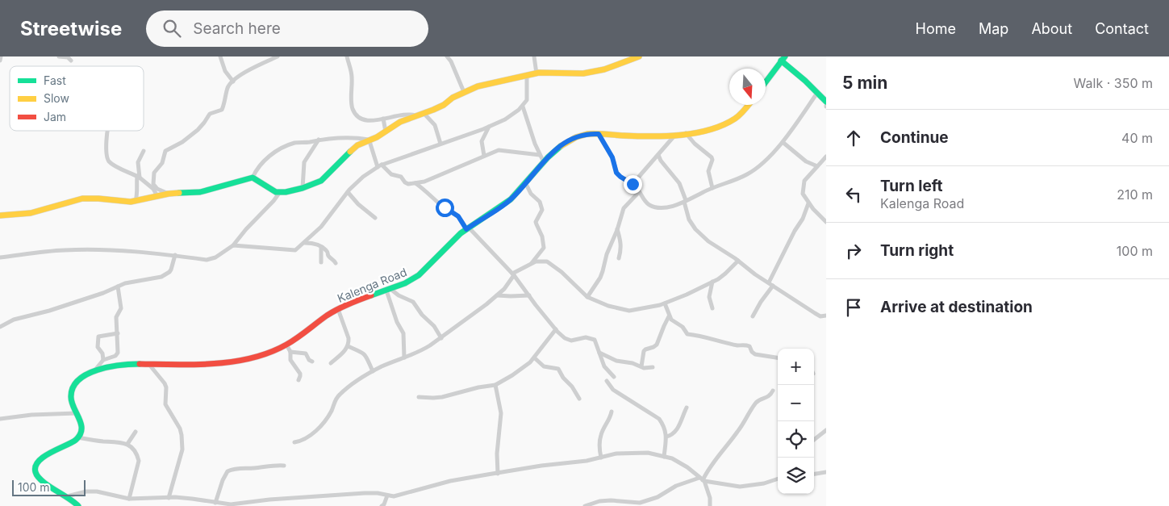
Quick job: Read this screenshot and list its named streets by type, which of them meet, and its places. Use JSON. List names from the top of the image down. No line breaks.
{"streets":{"main road":["Kalenga Road"]},"legend":["Fast","Slow","Jam"],"scale_bar":"100 m","north":"bottom","page":{"header":"Streetwise","search":"Search here","nav":["Home","Map","About","Contact"],"heading":["5 min","Walk · 350 m"],"list":[["Continue","40 m"],["Turn left","Kalenga Road","210 m"],["Turn right","100 m"],"Arrive at destination"],"map_buttons":["+","−"],"scale":"100 m"}}
